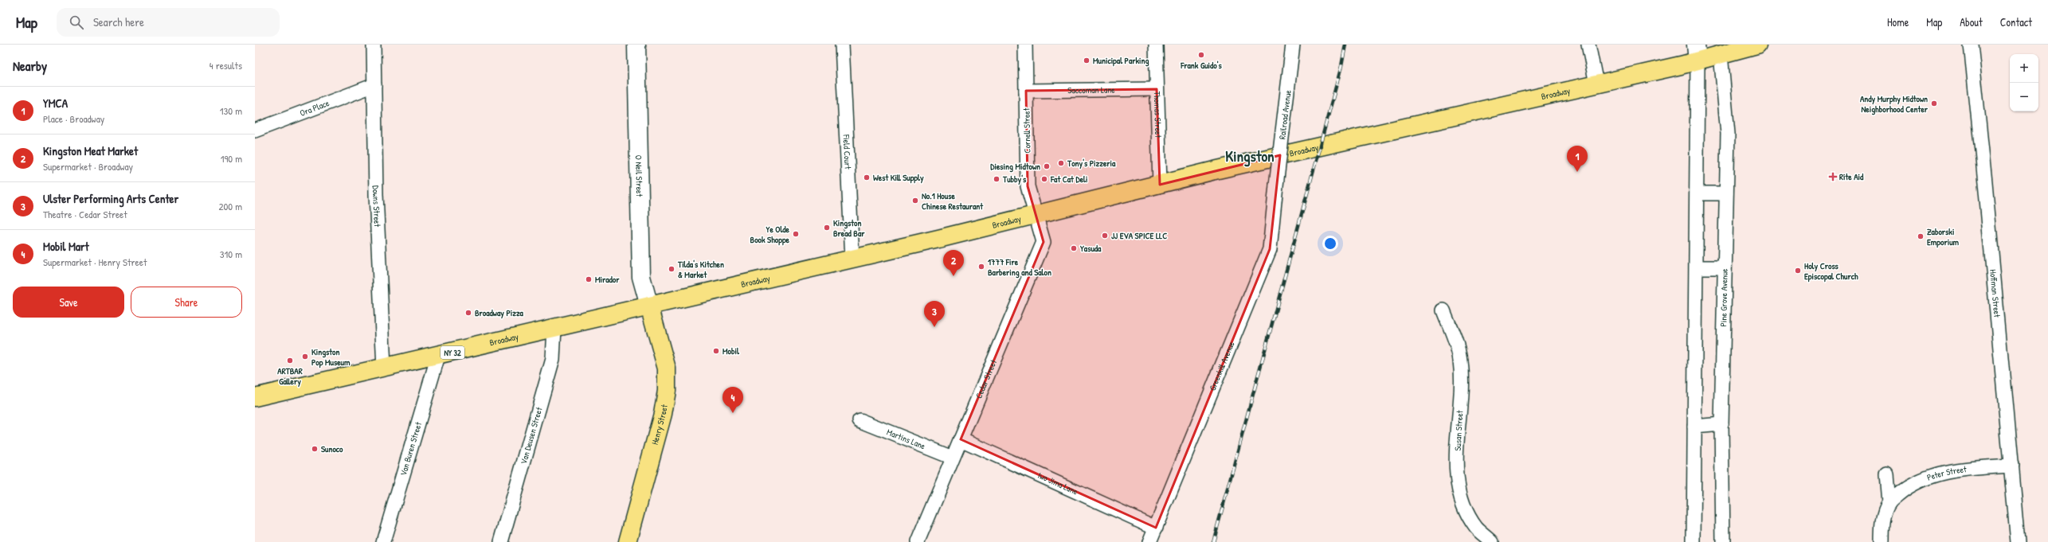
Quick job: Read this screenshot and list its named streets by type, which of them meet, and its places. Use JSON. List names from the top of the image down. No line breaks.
{"streets":{"main road":["Broadway","NY 32","Henry Street"],"street":["Saccoman Lane","Ora Place","Thomas Street","Railroad Avenue","Cornell Street","Field Court","O Neil Street","Downs Street","Hoffman Street","Pine Grove Avenue","Greenkill Avenue","Cedar Street","Susan Street","Van Deusen Street","Martins Lane","Van Buren Street","Peter Street","Iwo Jima Lane"]},"crossings":[["Saccoman Lane","Thomas Street"],["Saccoman Lane","Cornell Street"],["Broadway","Thomas Street"],["Broadway","Cornell Street"],["Broadway","Field Court"],["Broadway","O Neil Street"],["Broadway","Downs Street"],["Broadway","Pine Grove Avenue"],["Broadway","Cedar Street"],["Broadway","Henry Street"],["Broadway","Van Deusen Street"],["Broadway","Van Buren Street"],["Ora Place","Downs Street"],["Railroad Avenue","Greenkill Avenue"],["Cornell Street","Cedar Street"],["O Neil Street","Henry Street"],["Hoffman Street","Peter Street"],["Greenkill Avenue","Iwo Jima Lane"],["Cedar Street","Martins Lane"],["Cedar Street","Iwo Jima Lane"]],"districts":["Kingston"],"places":{"other":["Frank Guido's","Municipal Parking","Andy Murphy Midtown Neighborhood Center","Tony's Pizzeria","Diesing Midtown","West Kill Supply","Tubby's","Fat Cat Deli","No.1 House Chinese Restaurant","Kingston Bread Bar","Ye Olde Book Shoppe","JJ EVA SPICE LLC","Zaborski Emporium","Yasuda","1777 Fire Barbering and Salon","Tilda's Kitchen & Market","Holy Cross Episcopal Church","Mirador","Broadway Pizza","Mobil","Kingston Pop Museum","ARTBAR Gallery","Sunoco"],"health":["Rite Aid"]},"page":{"header":"Map","search":"Search here","nav":["Home","Map","About","Contact"],"heading":["Nearby","4 results"],"map_buttons":["+","−"],"list":[{"mark":"1","name":"YMCA","note":"Place · Broadway","value":"130 m"},{"mark":"2","name":"Kingston Meat Market","note":"Supermarket · Broadway","value":"190 m"},{"mark":"3","name":"Ulster Performing Arts Center","note":"Theatre · Cedar Street","value":"200 m"},{"mark":"4","name":"Mobil Mart","note":"Supermarket · Henry Street","value":"310 m"}],"pins":["1","2","3","4"],"buttons":["Save","Share"]}}
